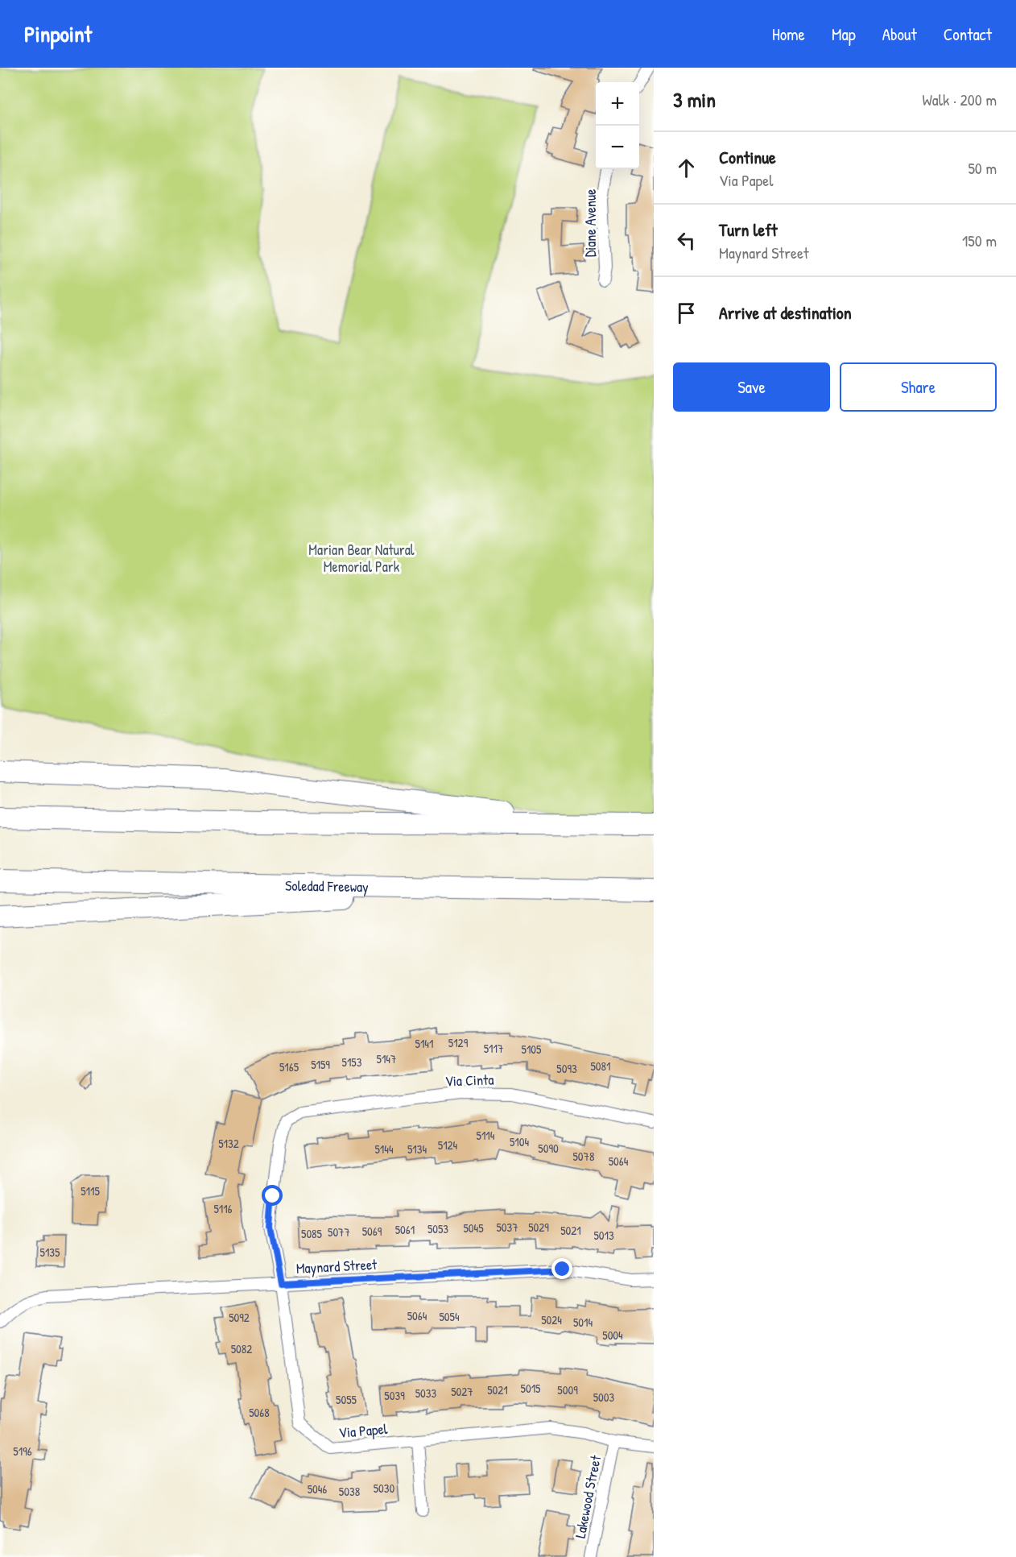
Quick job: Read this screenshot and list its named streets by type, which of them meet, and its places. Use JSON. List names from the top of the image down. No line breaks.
{"streets":{"highway":["Soledad Freeway"],"street":["Diane Avenue","Via Cinta","Maynard Street","Via Papel","Lakewood Street"]},"crossings":[["Via Cinta","Via Papel"],["Maynard Street","Via Papel"],["Via Papel","Lakewood Street"]],"parks":["Marian Bear Natural Memorial Park"],"house_numbers":["5129","5141","5117","5105","5147","5153","5159","5081","5165","5093","5114","5104","5132","5124","5090","5144","5134","5078","5064","5115","5116","5037","5029","5045","5053","5061","5021","5069","5077","5085","5013","5135","5064","5054","5092","5024","5014","5004","5082","5015","5021","5009","5027","5033","5039","5003","5055","5068","5196","5030","5046","5038"],"page":{"header":"Pinpoint","nav":["Home","Map","About","Contact"],"heading":["3 min","Walk · 200 m"],"map_buttons":["+","−"],"list":[["Continue","Via Papel","50 m"],["Turn left","Maynard Street","150 m"],"Arrive at destination"],"buttons":["Save","Share"]}}
